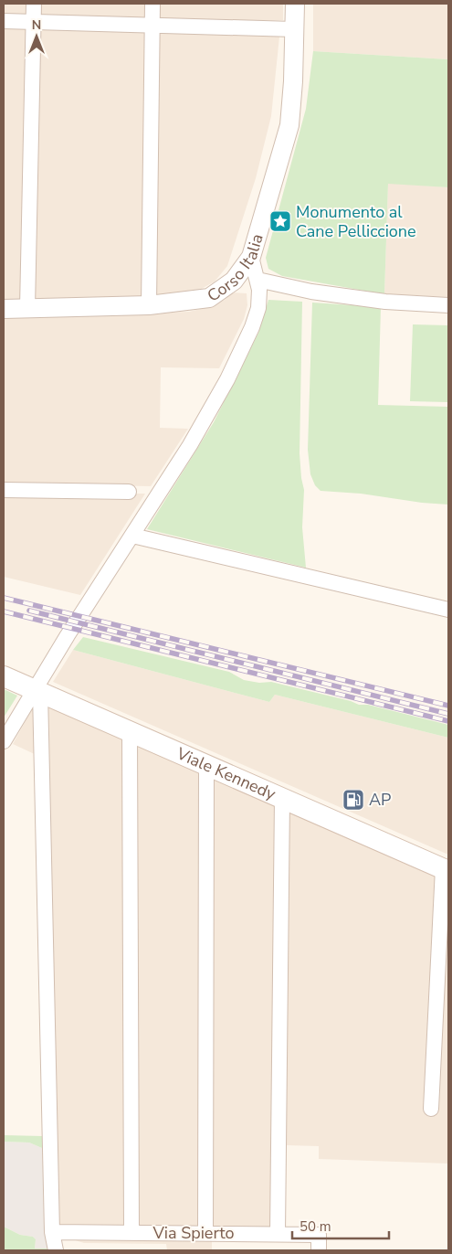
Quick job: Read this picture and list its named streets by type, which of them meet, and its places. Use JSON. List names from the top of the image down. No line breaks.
{"streets":{"main road":["Viale Kennedy"],"street":["Corso Italia","Via Spierto"]},"places":{"place":["Monumento al Cane Pelliccione"],"fuel station":["AP"]},"scale_bar":"50 m","north":"top"}
